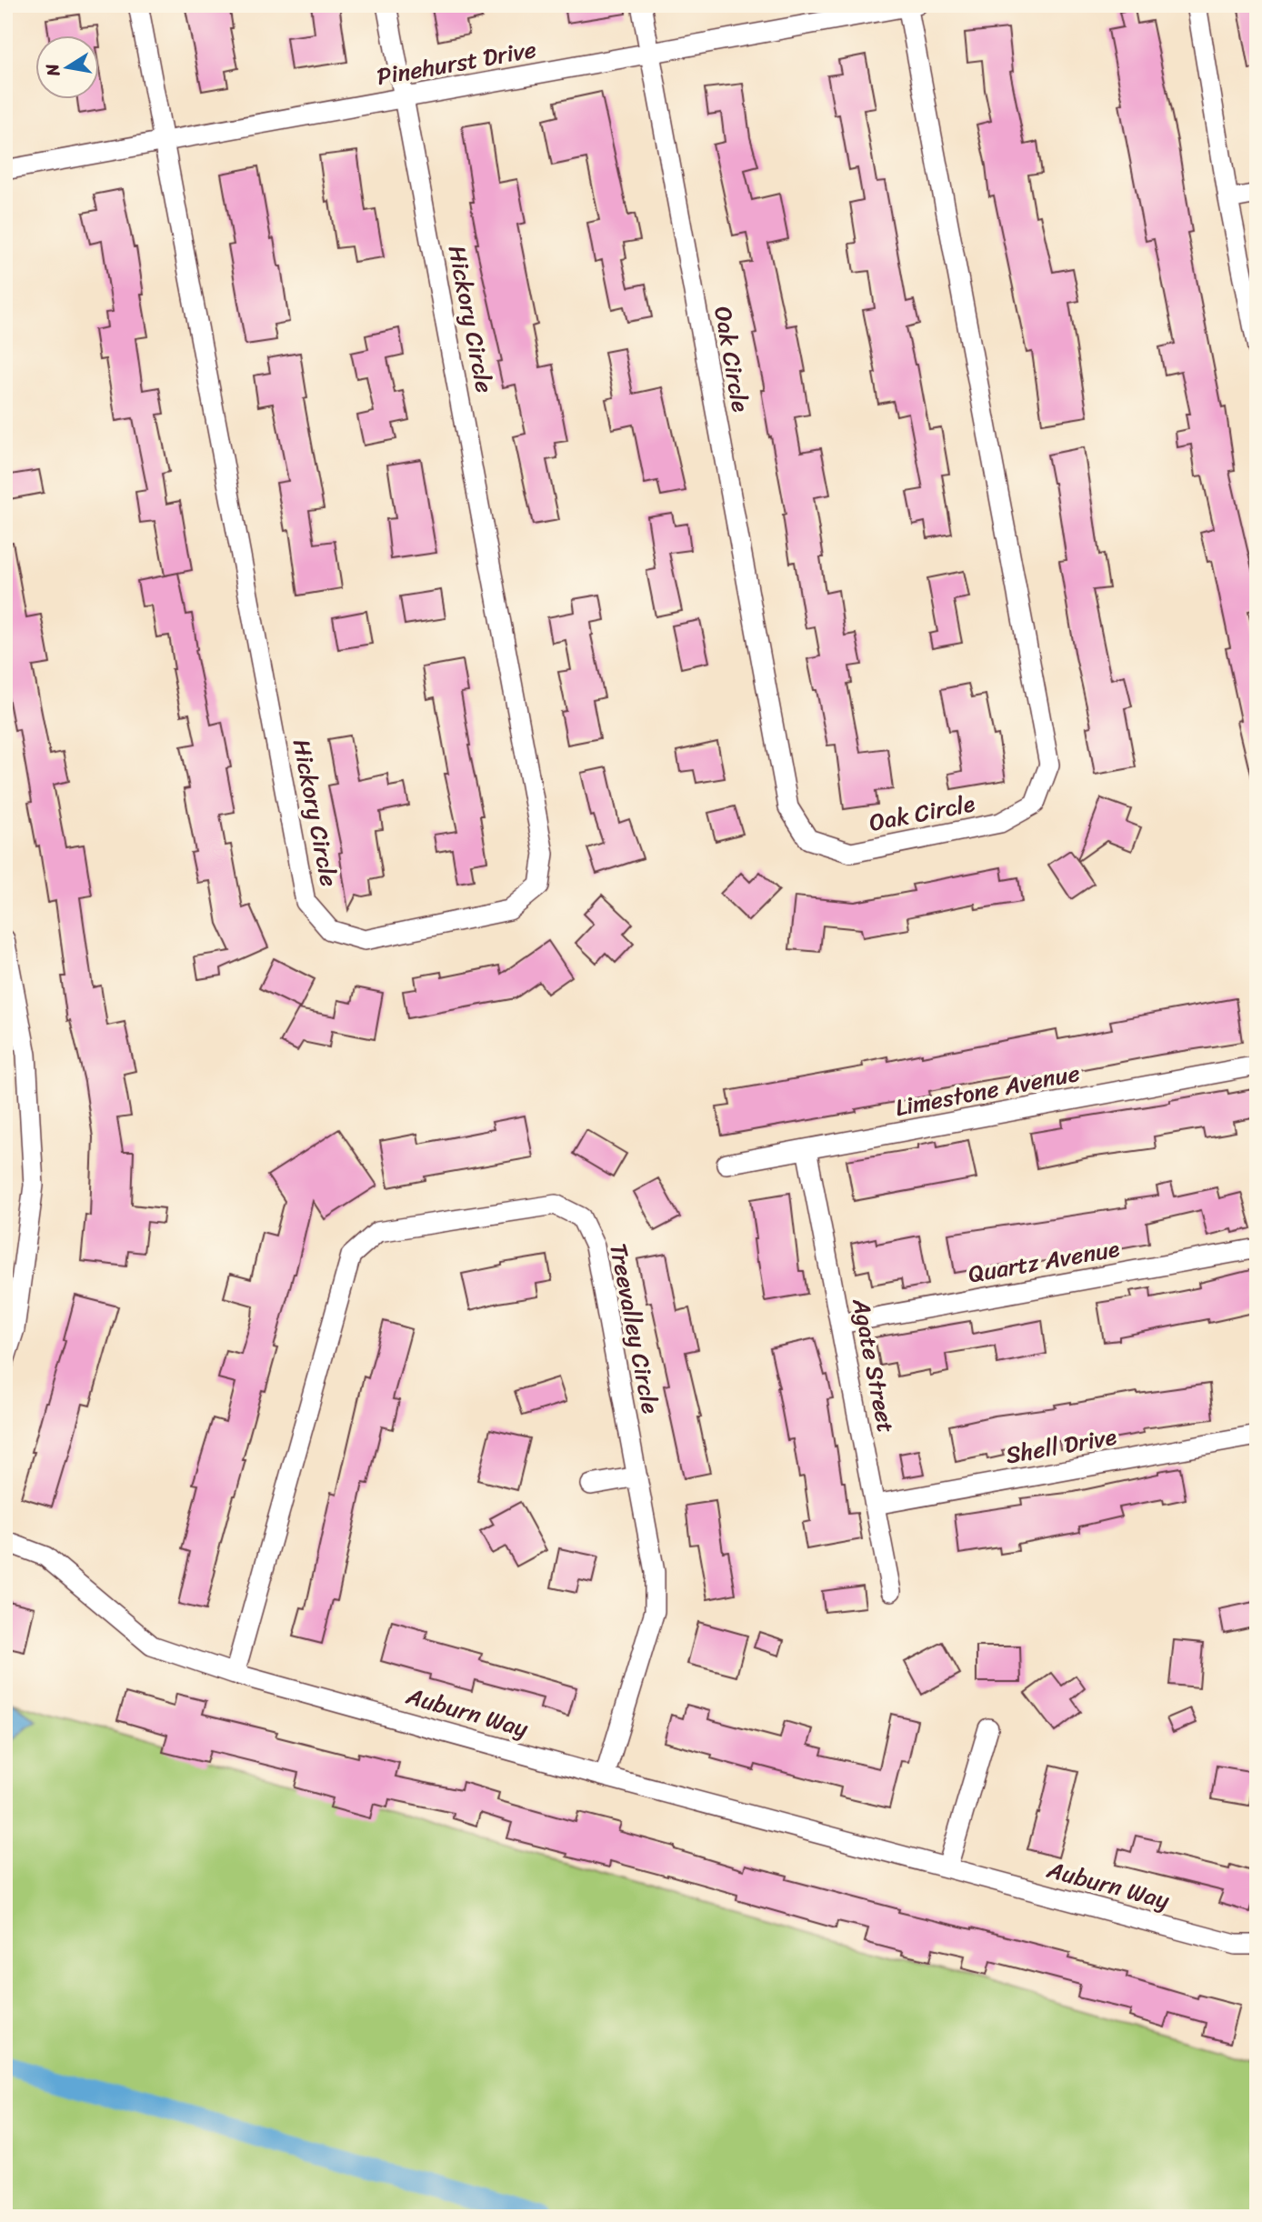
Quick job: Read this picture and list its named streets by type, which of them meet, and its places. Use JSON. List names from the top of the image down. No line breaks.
{"streets":{"street":["Pinehurst Drive","Hickory Circle","Oak Circle","Limestone Avenue","Quartz Avenue","Treevalley Circle","Agate Street","Shell Drive","Auburn Way"]},"crossings":[["Pinehurst Drive","Hickory Circle"],["Pinehurst Drive","Oak Circle"],["Limestone Avenue","Agate Street"],["Quartz Avenue","Agate Street"],["Treevalley Circle","Auburn Way"],["Agate Street","Shell Drive"]],"north":"left"}
